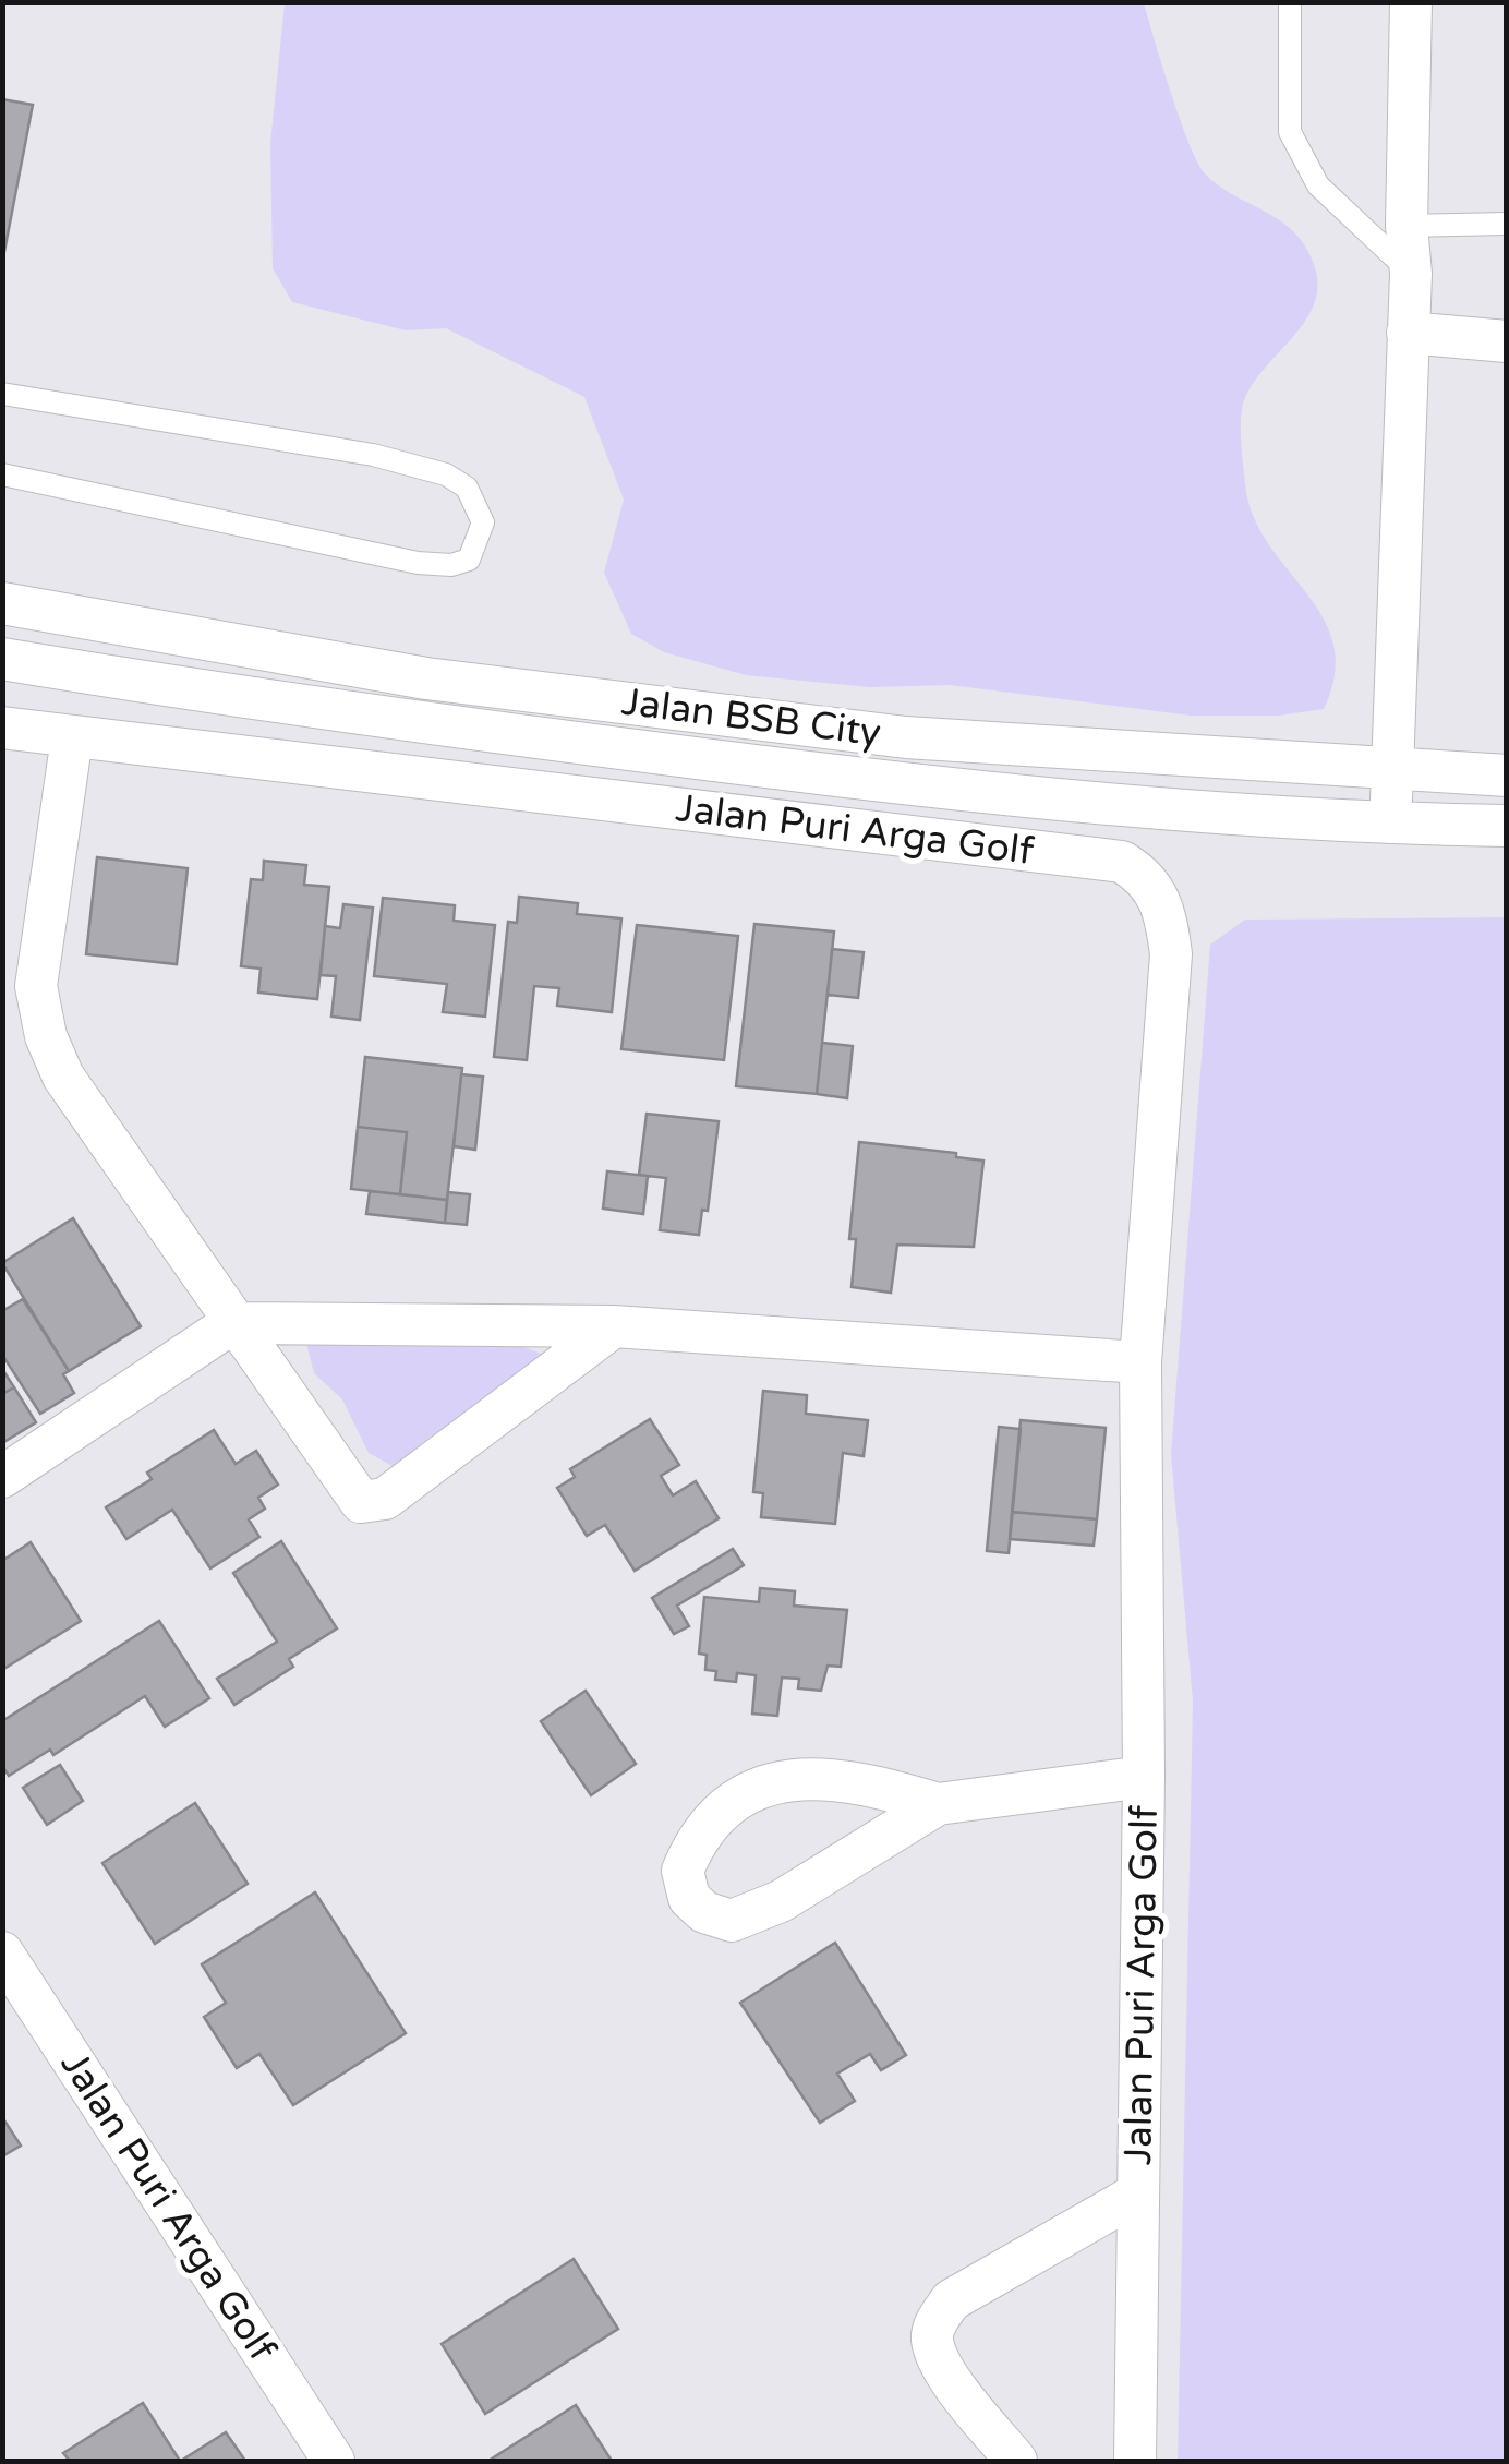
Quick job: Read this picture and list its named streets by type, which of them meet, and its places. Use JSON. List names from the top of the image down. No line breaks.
{"streets":{"street":["Jalan BSB City","Jalan Puri Arga Golf"]}}
